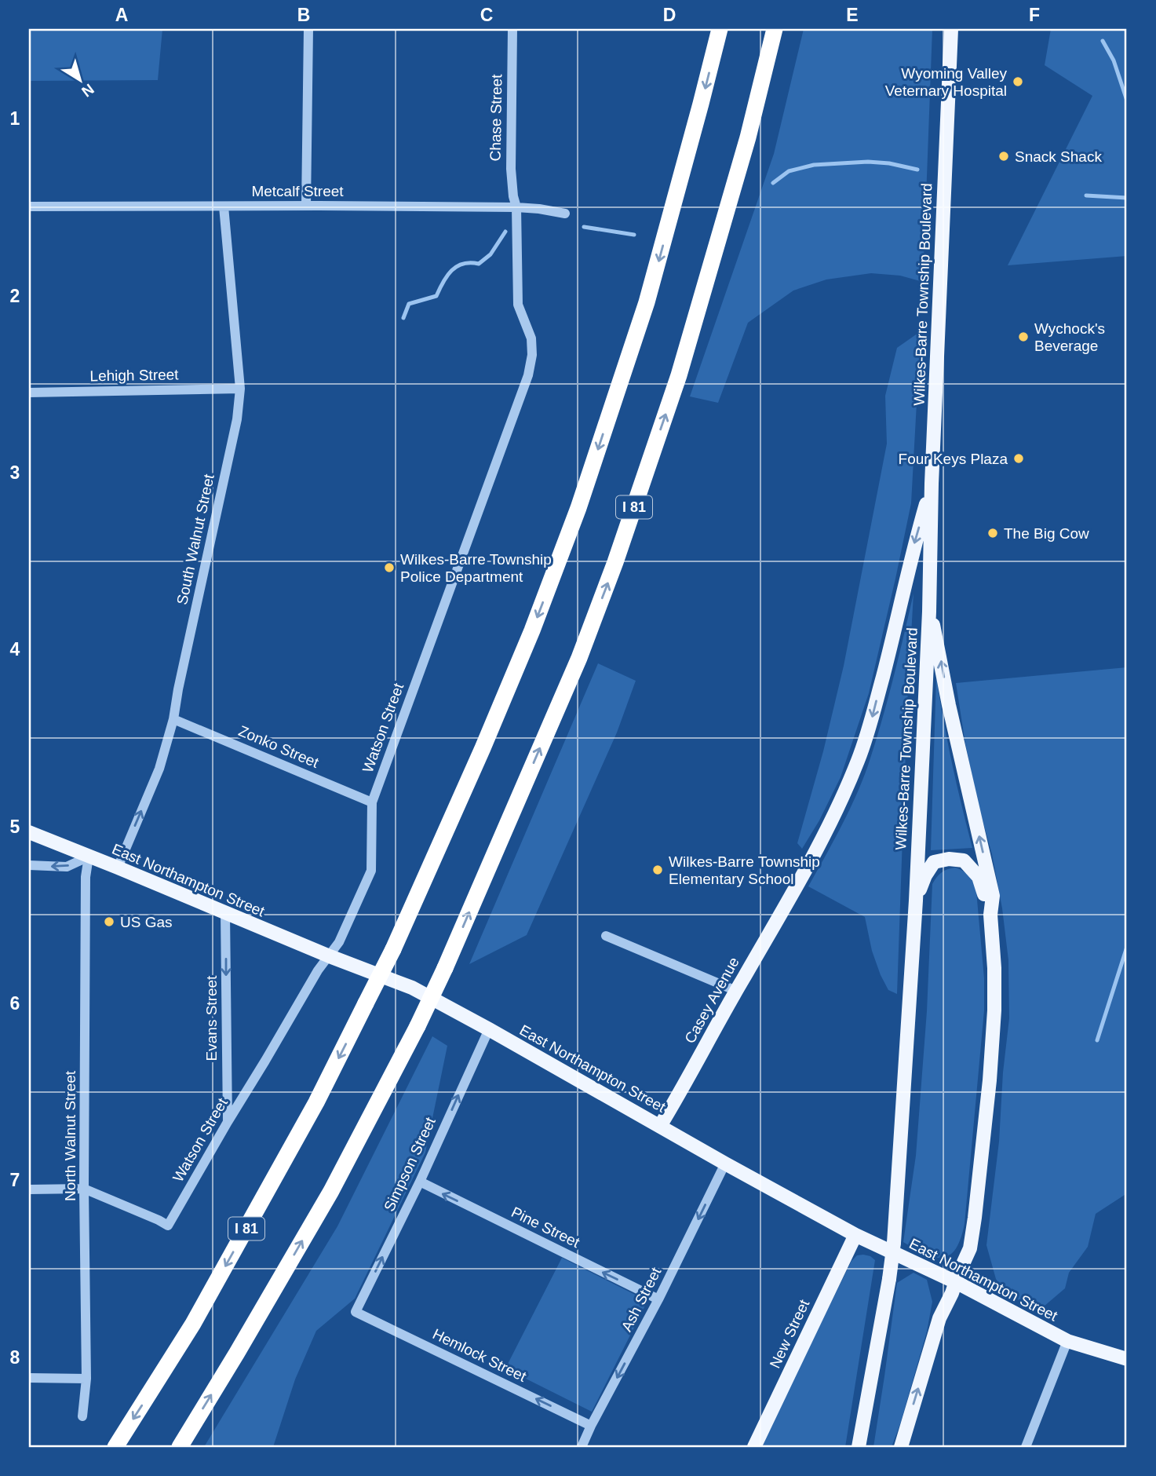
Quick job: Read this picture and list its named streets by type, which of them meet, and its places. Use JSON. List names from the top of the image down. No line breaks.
{"streets":{"highway":["I 81"],"main road":["Wilkes-Barre Township Boulevard","East Northampton Street","Casey Avenue","New Street"],"street":["Chase Street","Metcalf Street","Lehigh Street","South Walnut Street","Watson Street","Zonko Street","Evans Street","North Walnut Street","Simpson Street","Pine Street","Ash Street","Hemlock Street"]},"crossings":[["Chase Street","Metcalf Street"],["Chase Street","Watson Street"],["Metcalf Street","South Walnut Street"],["Metcalf Street","Watson Street"],["Wilkes-Barre Township Boulevard","Casey Avenue"],["Lehigh Street","South Walnut Street"],["South Walnut Street","Zonko Street"],["South Walnut Street","East Northampton Street"],["Watson Street","Zonko Street"],["Watson Street","East Northampton Street"],["Watson Street","Evans Street"],["Watson Street","North Walnut Street"],["East Northampton Street","Casey Avenue"],["East Northampton Street","Evans Street"],["East Northampton Street","North Walnut Street"],["East Northampton Street","Simpson Street"],["East Northampton Street","Ash Street"],["East Northampton Street","New Street"],["Simpson Street","Pine Street"],["Simpson Street","Hemlock Street"],["Pine Street","Ash Street"],["Ash Street","Hemlock Street"]],"one_way":["Casey Avenue","Evans Street","Simpson Street","Pine Street","Ash Street","Hemlock Street"],"places":["Wyoming Valley Veternary Hospital","Snack Shack","Wychock's Beverage","Four Keys Plaza","The Big Cow","Wilkes-Barre Township Police Department","Wilkes-Barre Township Elementary School","US Gas"],"north":"bottom right","grid":{"columns":["A","B","C","D","E","F"],"rows":["1","2","3","4","5","6","7","8"]}}
